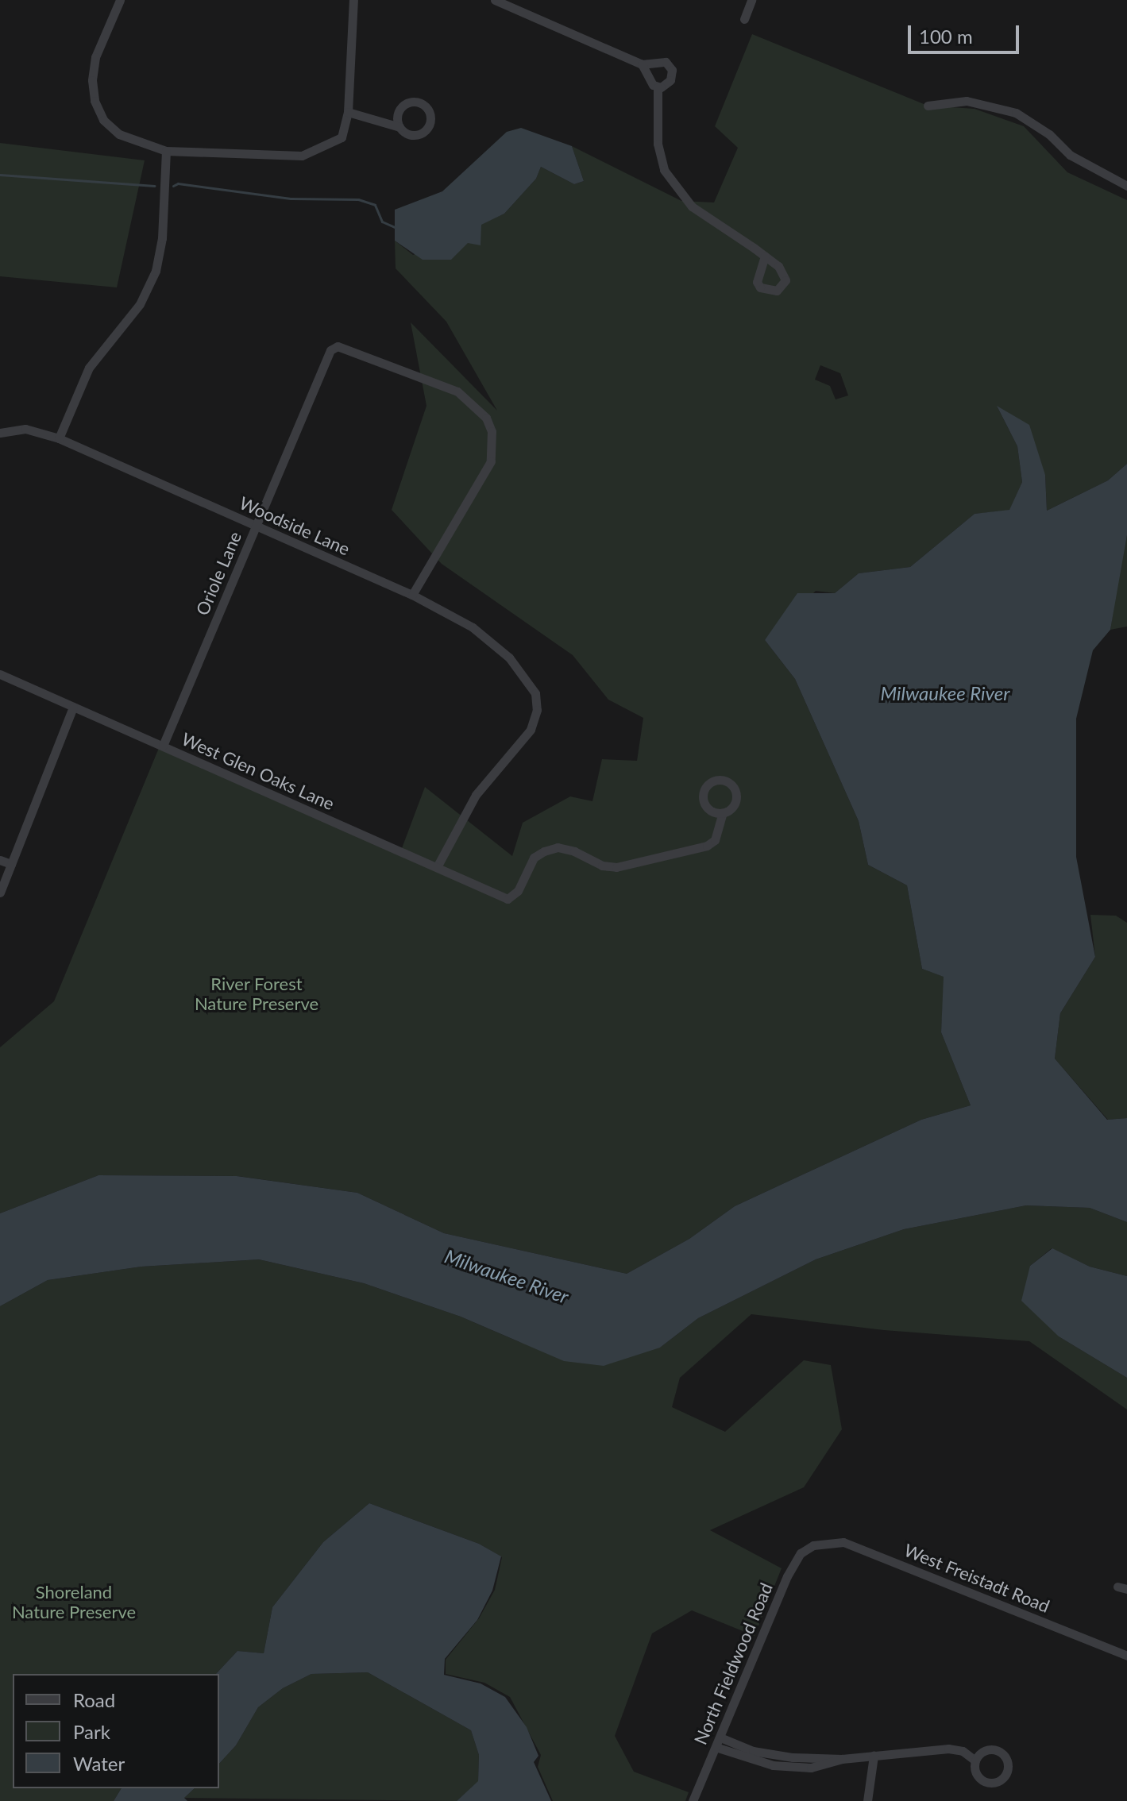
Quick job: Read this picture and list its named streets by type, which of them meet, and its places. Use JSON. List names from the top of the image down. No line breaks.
{"streets":{"street":["Woodside Lane","Oriole Lane","West Glen Oaks Lane","West Freistadt Road","North Fieldwood Road"]},"crossings":[["Woodside Lane","Oriole Lane"],["Woodside Lane","West Glen Oaks Lane"],["Oriole Lane","West Glen Oaks Lane"],["West Freistadt Road","North Fieldwood Road"]],"water":["Milwaukee River"],"parks":["River Forest Nature Preserve","Shoreland Nature Preserve"],"legend":["Road","Park","Water"],"scale_bar":"100 m"}
